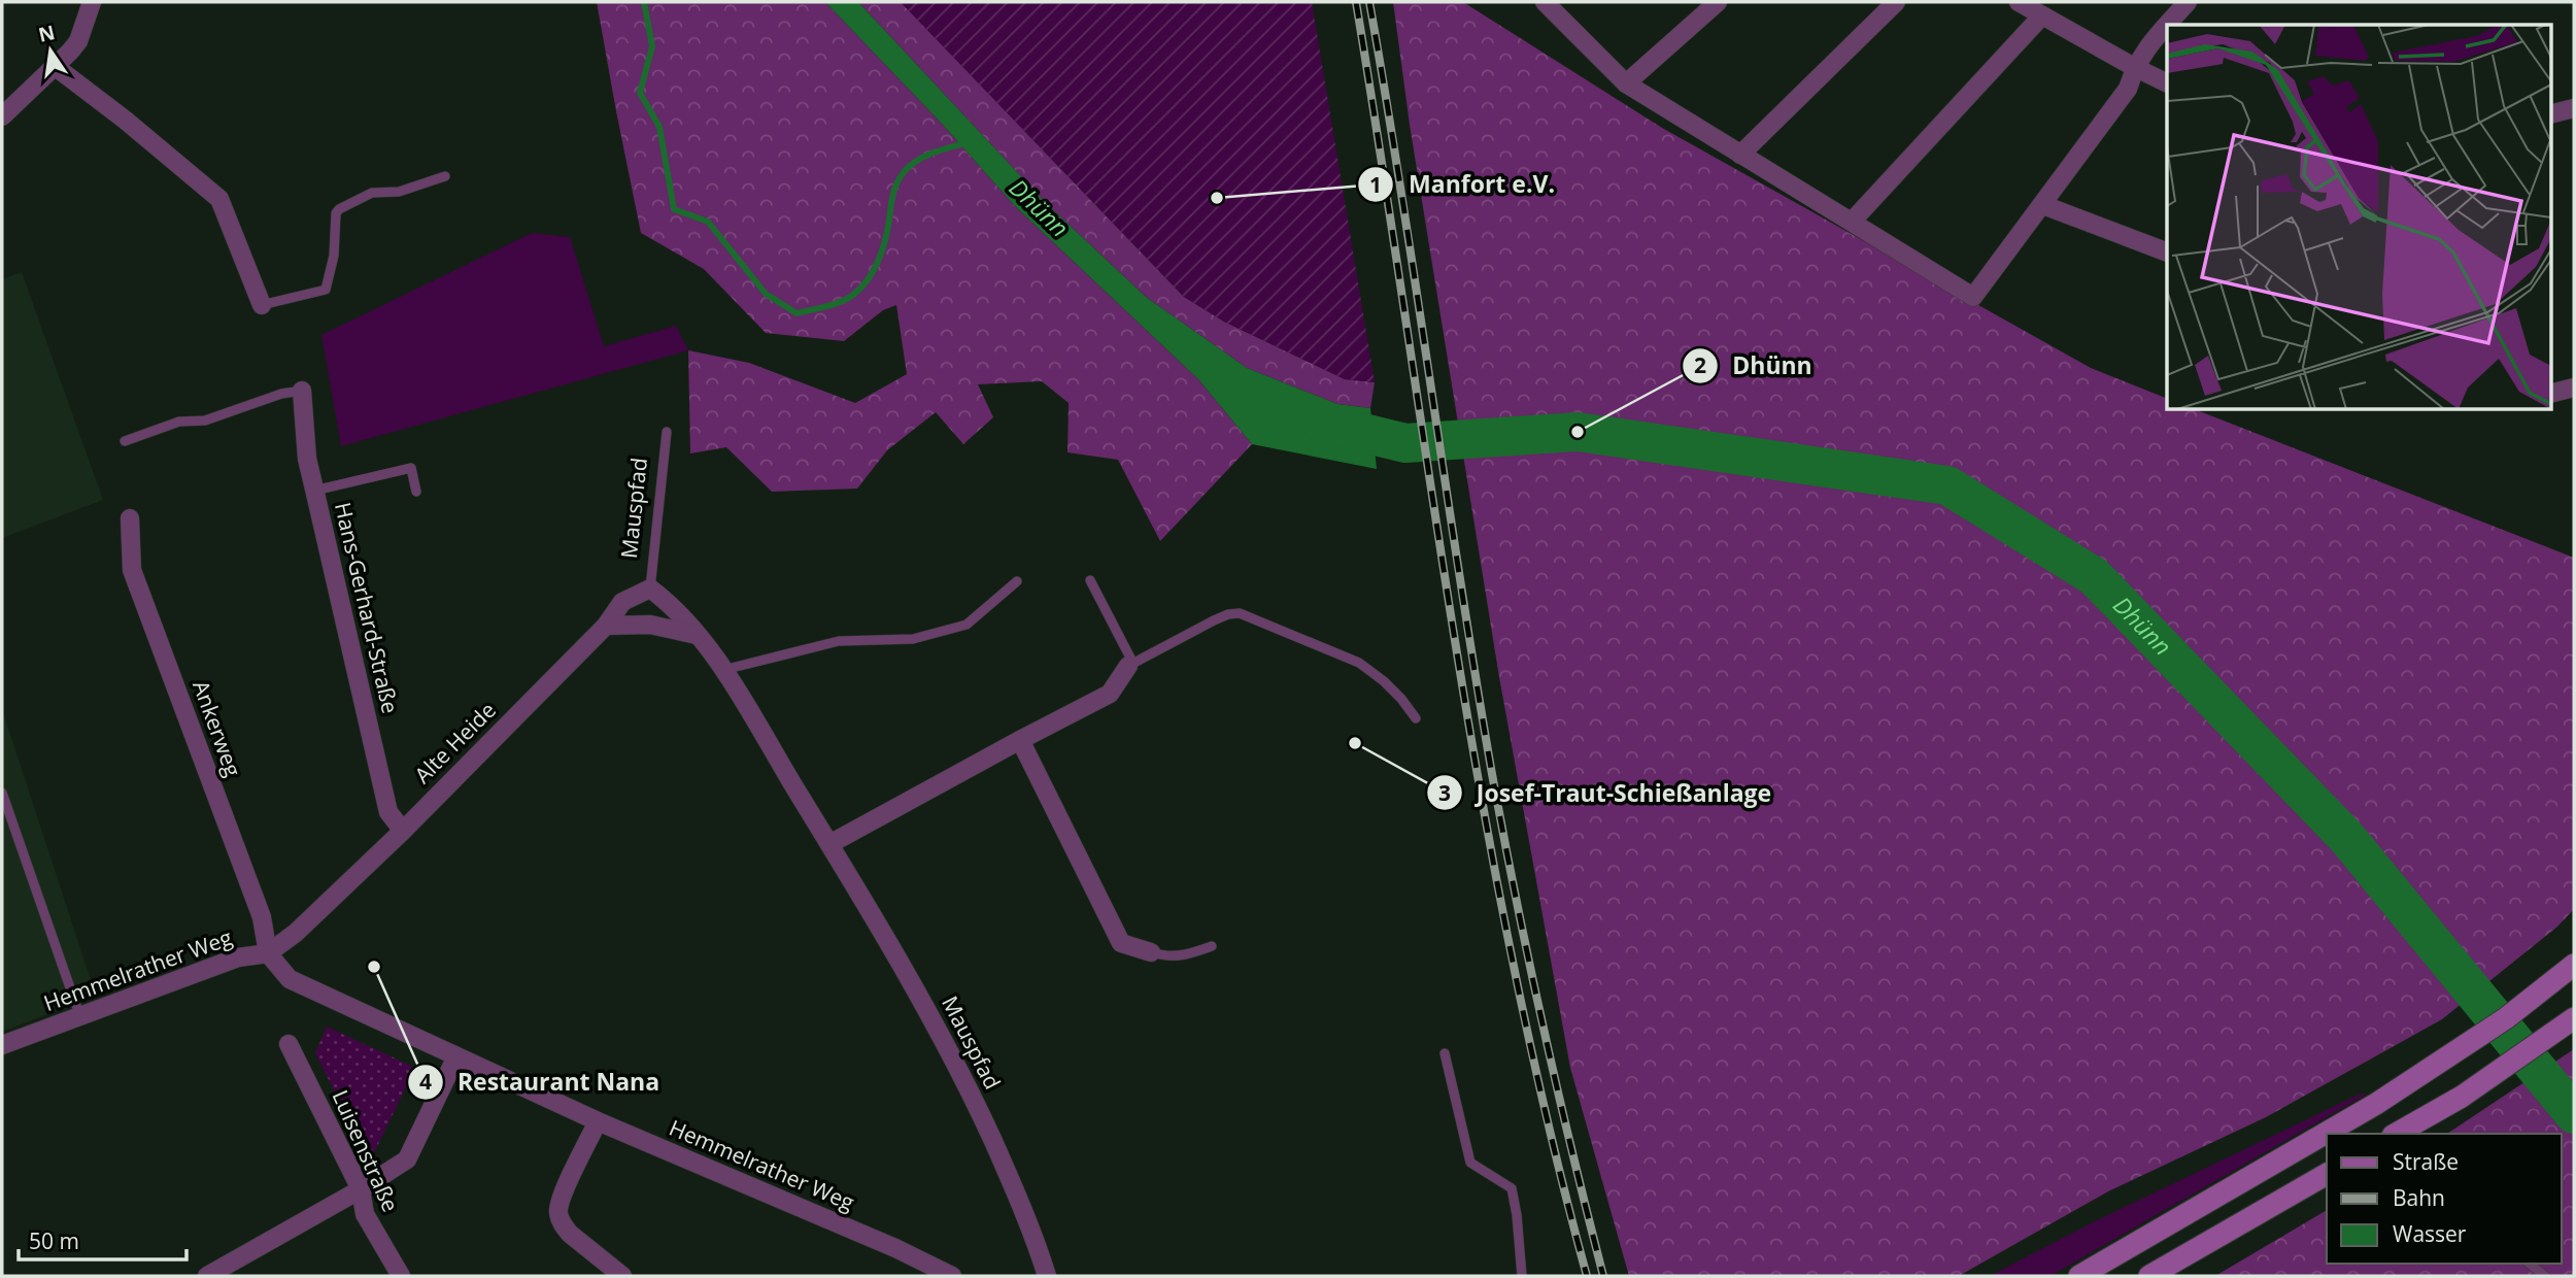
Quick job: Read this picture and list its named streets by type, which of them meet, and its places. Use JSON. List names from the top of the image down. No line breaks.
{"streets":{"street":["Mauspfad","Hans-Gerhard-Straße","Ankerweg","Alte Heide","Hemmelrather Weg","Luisenstraße"]},"crossings":[["Mauspfad","Alte Heide"],["Hans-Gerhard-Straße","Alte Heide"],["Ankerweg","Alte Heide"],["Ankerweg","Hemmelrather Weg"],["Alte Heide","Hemmelrather Weg"]],"water":["Dhünn"],"places":["Manfort e.V.","Dhünn","Josef-Traut-Schießanlage","Restaurant Nana"],"legend":["Straße","Bahn","Wasser"],"scale_bar":"50 m","north":"top"}
